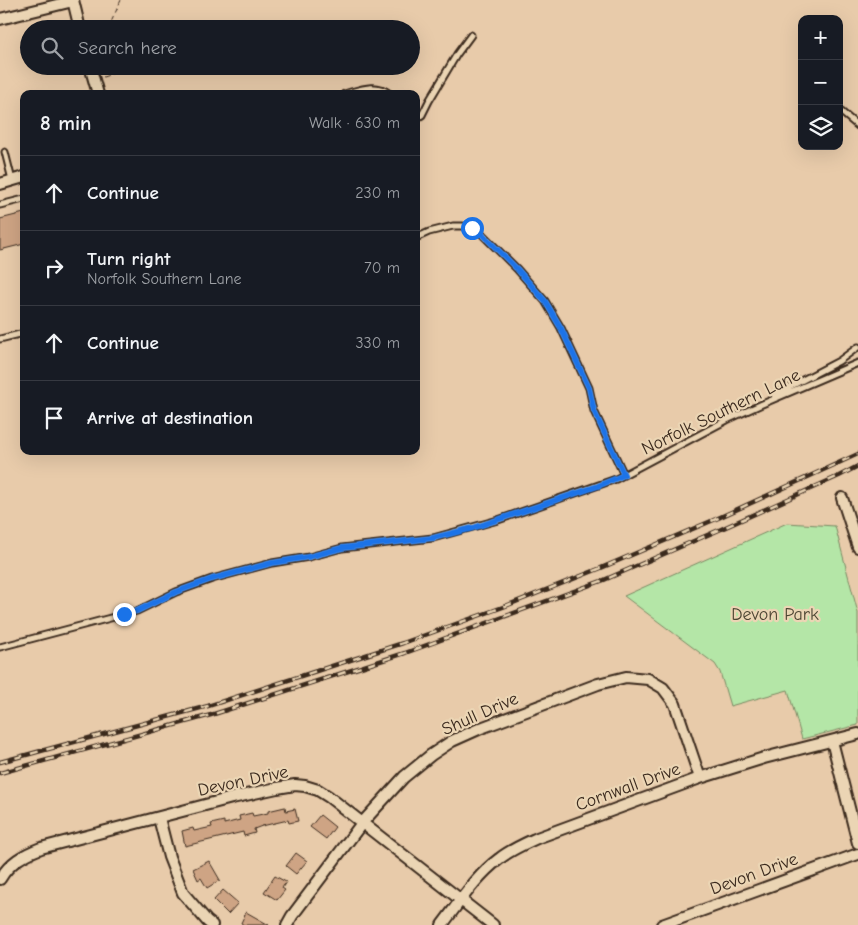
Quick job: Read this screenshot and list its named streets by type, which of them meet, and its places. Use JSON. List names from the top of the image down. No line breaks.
{"streets":{"street":["Shull Drive","Devon Drive","Cornwall Drive"],"lane":["Norfolk Southern Lane"]},"crossings":[["Shull Drive","Devon Drive"],["Shull Drive","Cornwall Drive"],["Devon Drive","Cornwall Drive"]],"parks":["Devon Park"],"page":{"map_buttons":["+","−"],"search":"Search here","heading":["8 min","Walk · 630 m"],"list":[["Continue","230 m"],["Turn right","Norfolk Southern Lane","70 m"],["Continue","330 m"],"Arrive at destination"]}}
